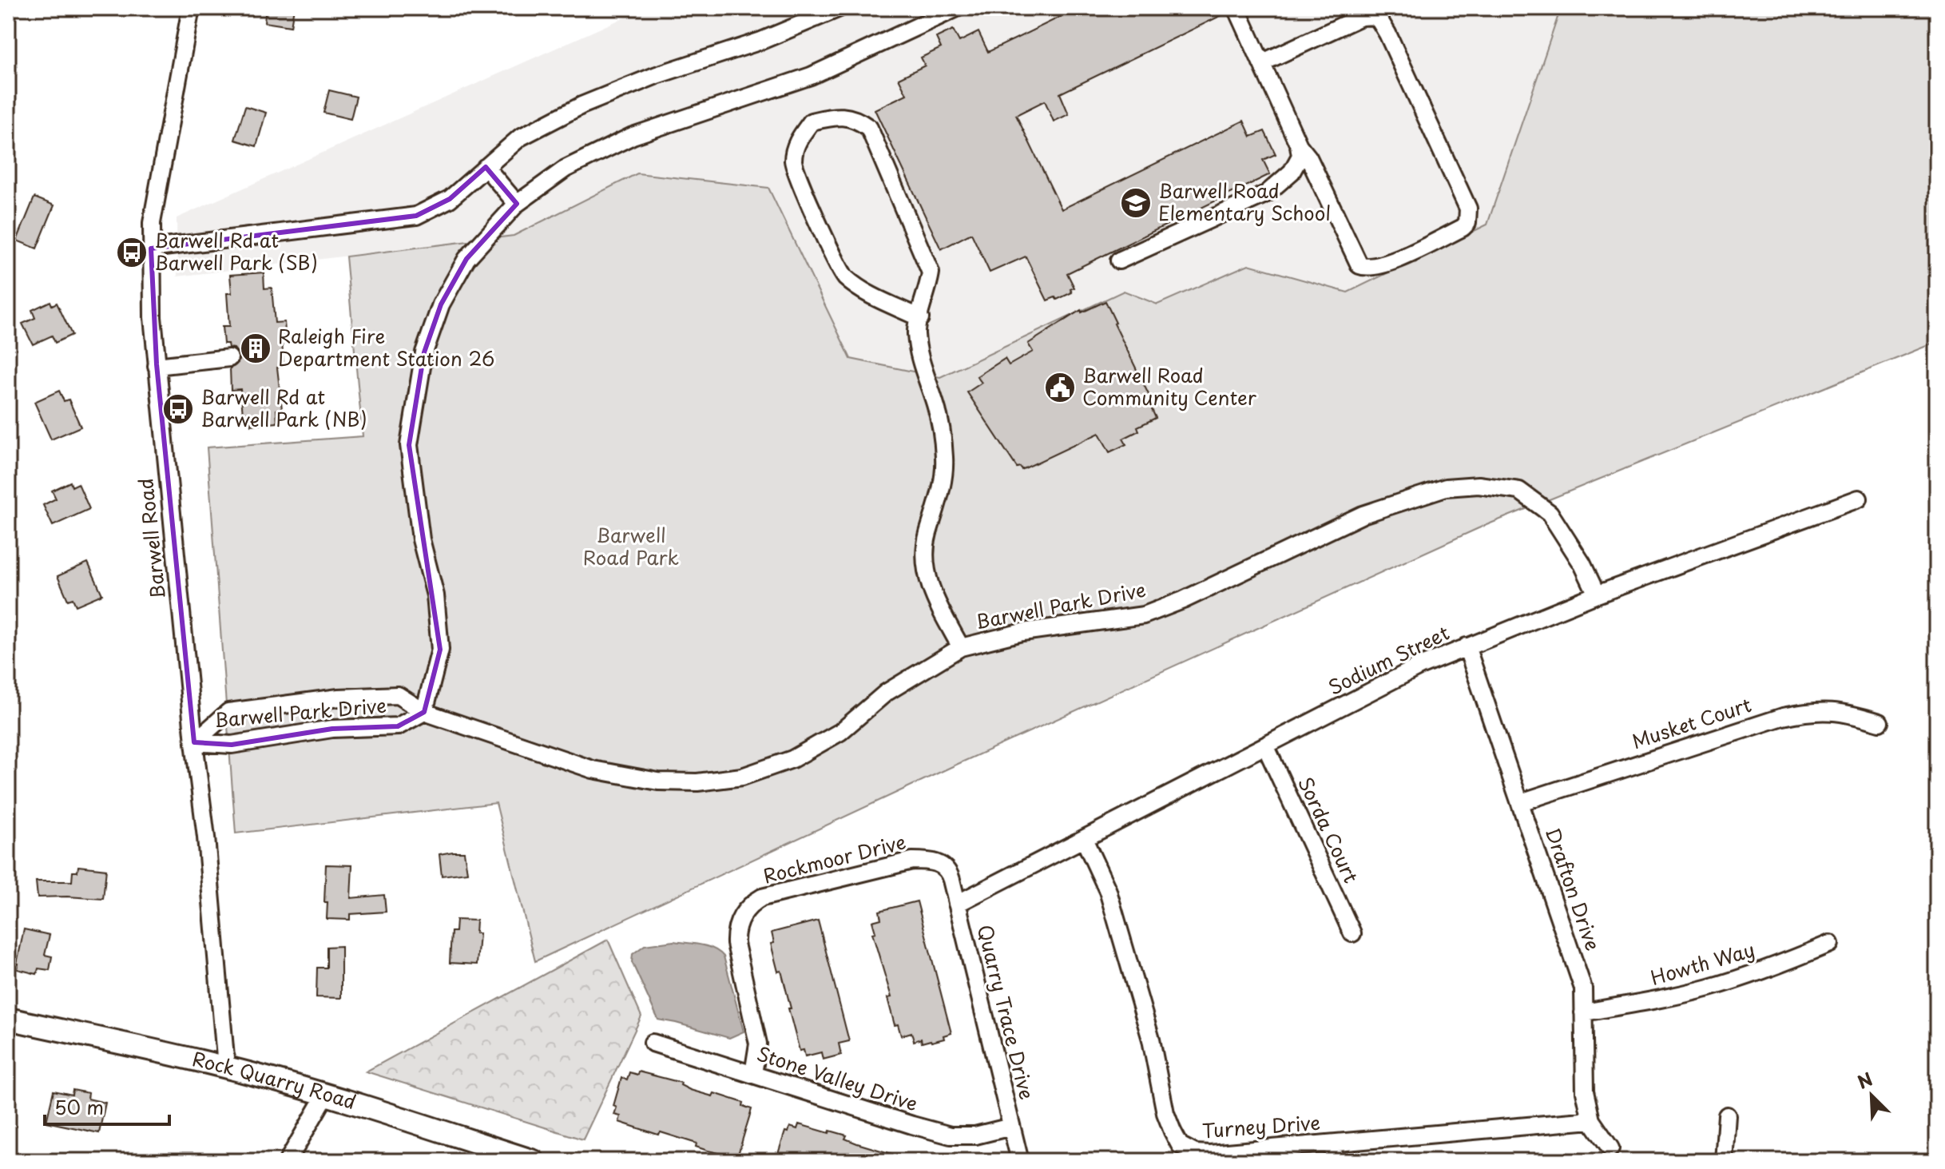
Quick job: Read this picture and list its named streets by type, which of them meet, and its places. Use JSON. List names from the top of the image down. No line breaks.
{"streets":{"main road":["Rock Quarry Road"],"street":["Barwell Road","Barwell Park Drive","Sodium Street","Musket Court","Sorda Court","Rockmoor Drive","Drafton Drive","Howth Way","Quarry Trace Drive","Stone Valley Drive","Turney Drive"]},"crossings":[["Barwell Road","Barwell Park Drive"],["Barwell Road","Rock Quarry Road"],["Barwell Park Drive","Sodium Street"],["Sodium Street","Sorda Court"],["Sodium Street","Drafton Drive"],["Sodium Street","Quarry Trace Drive"],["Sodium Street","Turney Drive"],["Musket Court","Drafton Drive"],["Rockmoor Drive","Quarry Trace Drive"],["Rockmoor Drive","Stone Valley Drive"],["Drafton Drive","Howth Way"],["Drafton Drive","Turney Drive"],["Quarry Trace Drive","Stone Valley Drive"]],"parks":["Barwell Road Park"],"places":{"school or university":["Barwell Road Elementary School"],"bus stop":["Barwell Rd at Barwell Park (SB)","Barwell Rd at Barwell Park (NB)"],"building":["Raleigh Fire Department Station 26"],"public building":["Barwell Road Community Center"]},"scale_bar":"50 m","north":"top left"}
